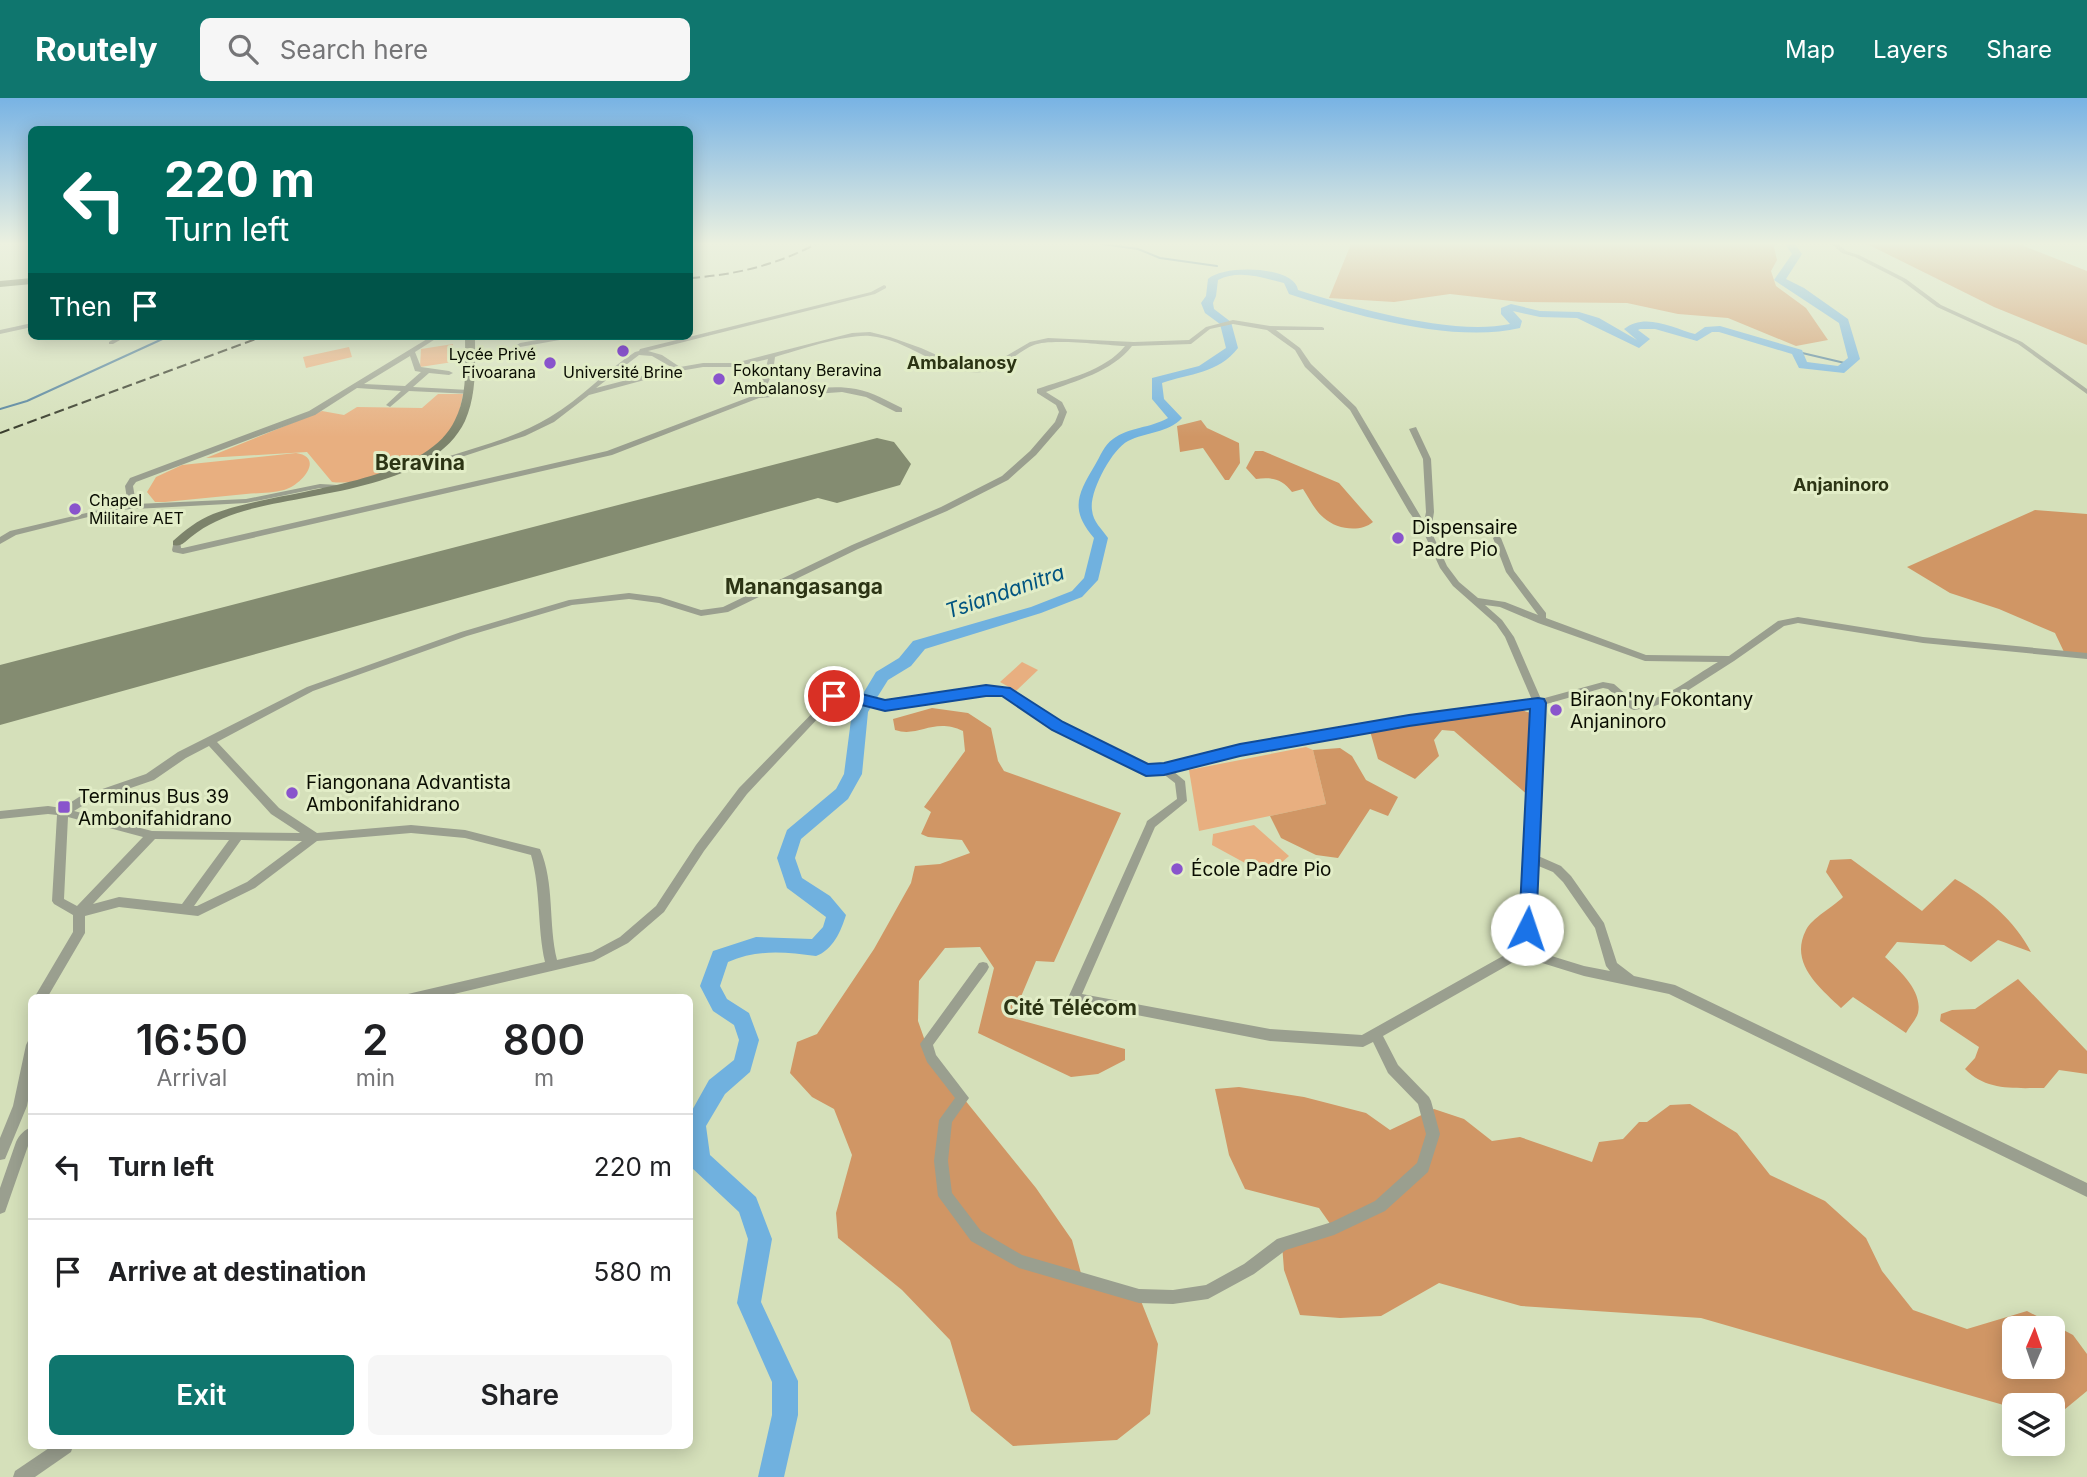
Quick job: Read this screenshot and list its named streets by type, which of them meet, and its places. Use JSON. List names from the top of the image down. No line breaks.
{"districts":["Ambalanosy","Beravina","Anjaninoro","Manangasanga","Cité Télécom"],"water":["Tsiandanitra"],"places":{"other":["Université Brine","Lycée Privé Fivoarana","Fokontany Beravina Ambalanosy","Chapel Militaire AET","Dispensaire Padre Pio","Biraon'ny Fokontany Anjaninoro","Fiangonana Advantista Ambonifahidrano","École Padre Pio"],"transit":["Terminus Bus 39 Ambonifahidrano"]},"north":"top","page":{"header":"Routely","search":"Search here","nav":["Map","Layers","Share"],"turn":["220 m","Turn left"],"then":"Then","eta":["16:50","Arrival","2","min","800","m"],"list":[{"name":"Turn left","value":"220 m"},{"name":"Arrive at destination","value":"580 m"}],"buttons":["Exit","Share"]}}
